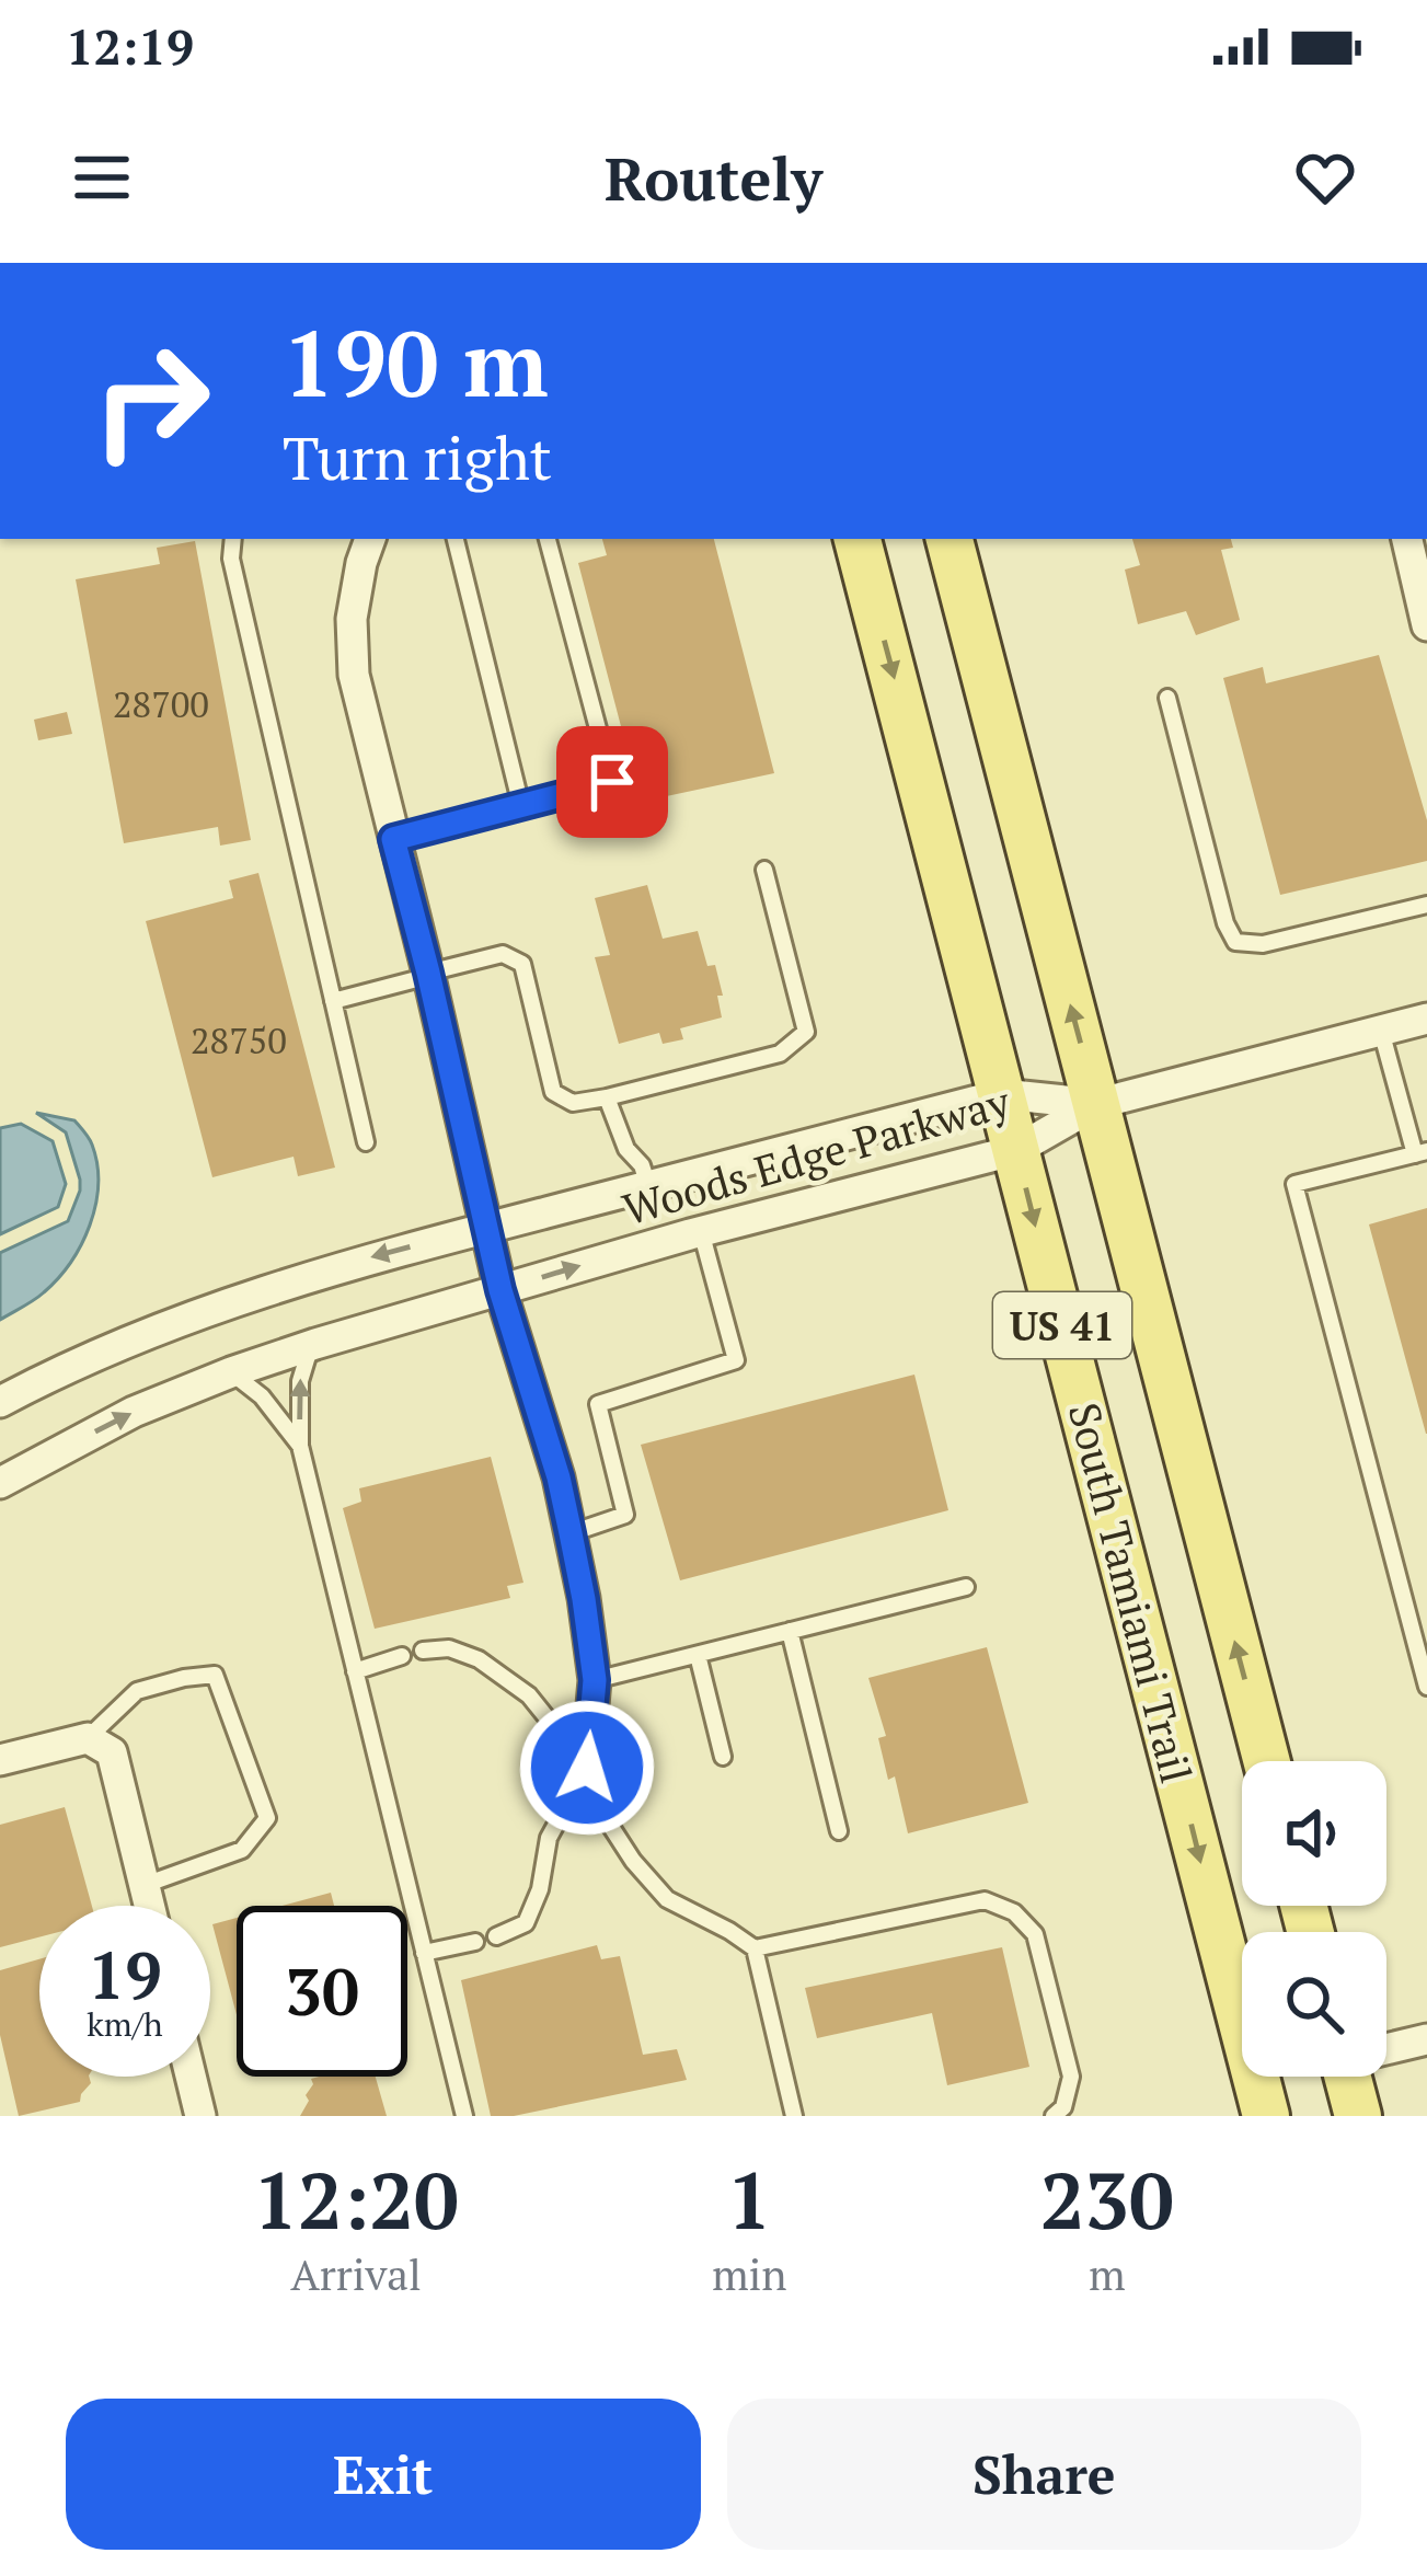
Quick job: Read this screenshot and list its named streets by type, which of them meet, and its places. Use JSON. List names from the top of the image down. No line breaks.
{"streets":{"main road":["US 41","South Tamiami Trail"],"street":["Woods Edge Parkway"]},"crossings":[["Woods Edge Parkway","South Tamiami Trail"]],"house_numbers":["28700","28750"],"page":{"status":"12:19","header":"Routely","turn":["190 m","Turn right"],"speed":"19 km/h","limit":"30","eta":["12:20","Arrival","1","min","230","m"],"buttons":["Exit","Share"]}}
